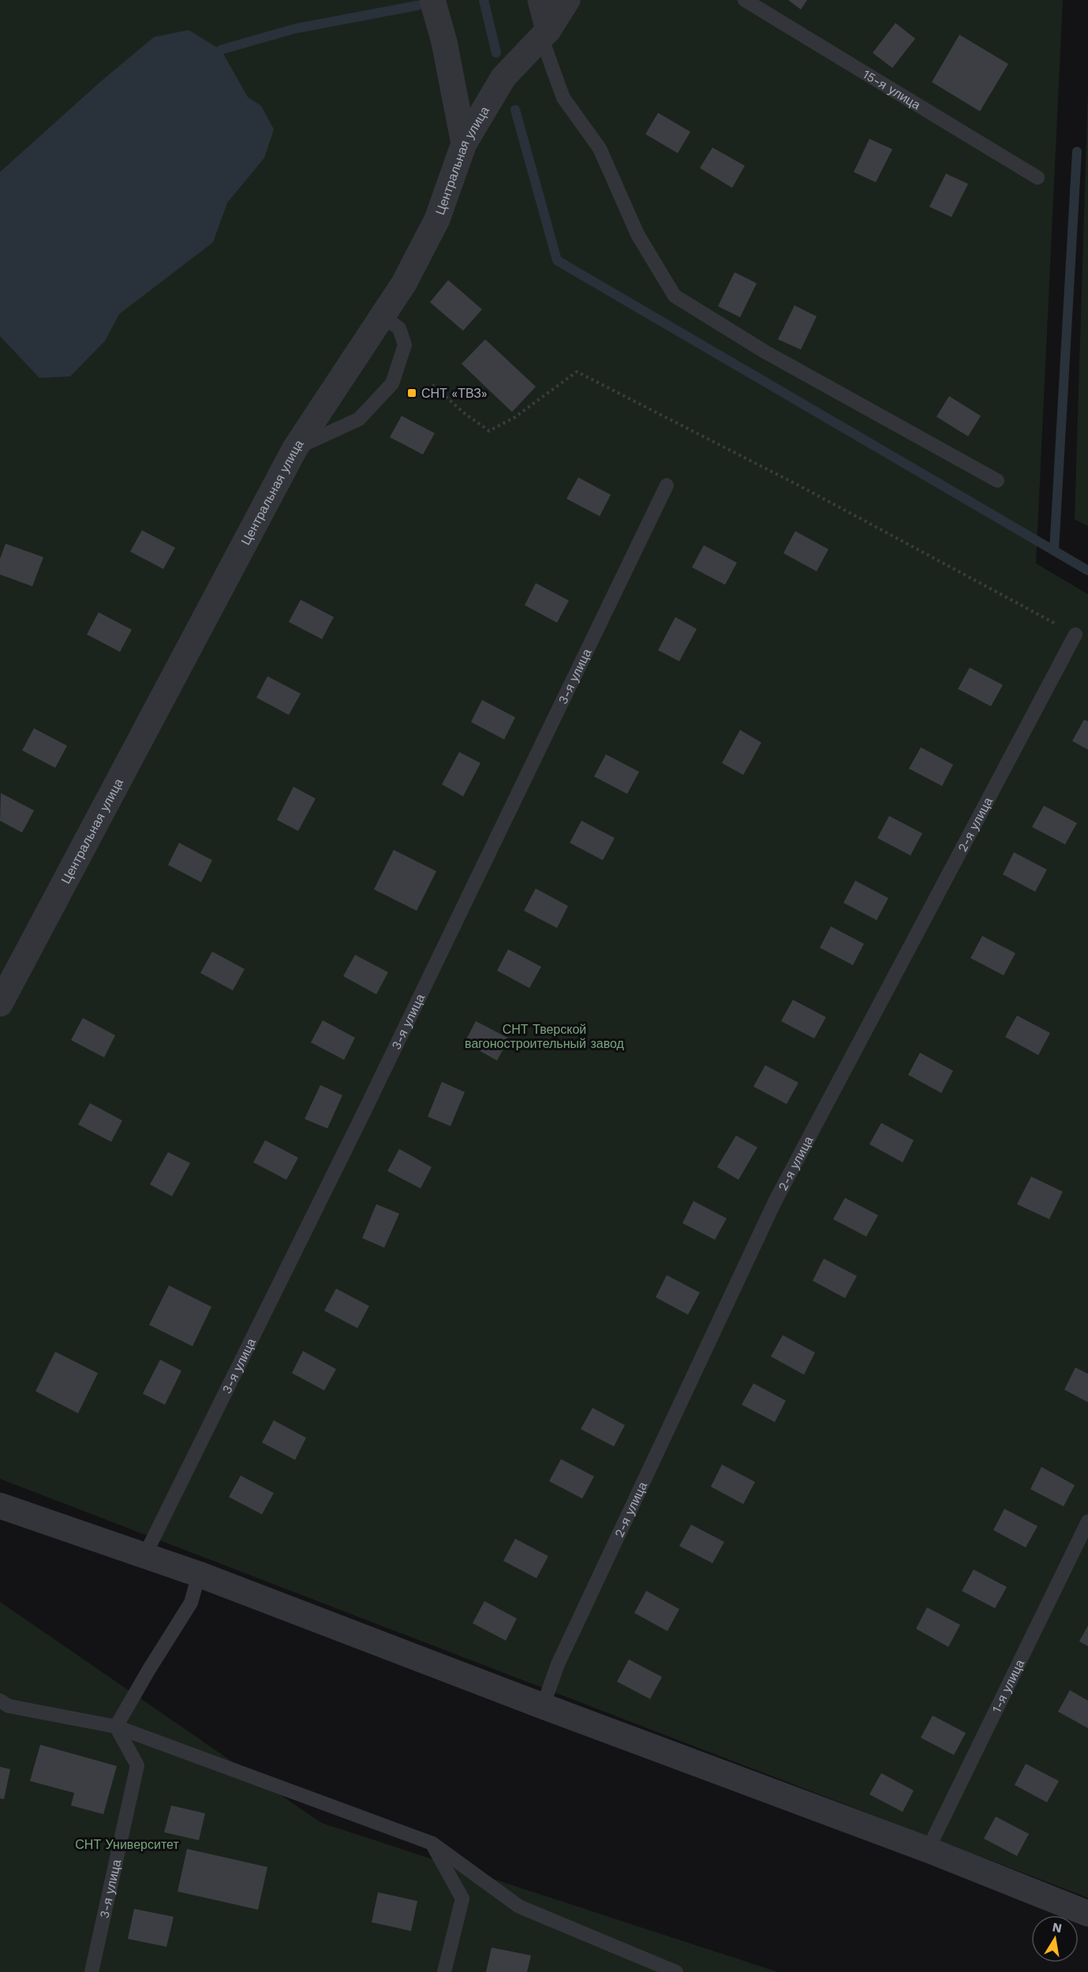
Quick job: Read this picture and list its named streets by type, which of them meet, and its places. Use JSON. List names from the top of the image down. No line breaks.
{"streets":{"street":["Центральная улица"],"lane":["15-я улица","3-я улица","2-я улица","1-я улица"]},"parks":["СНТ Тверской вагоностроительный завод","СНТ Университет"],"places":{"transit":["СНТ «ТВЗ»"]},"north":"top"}
